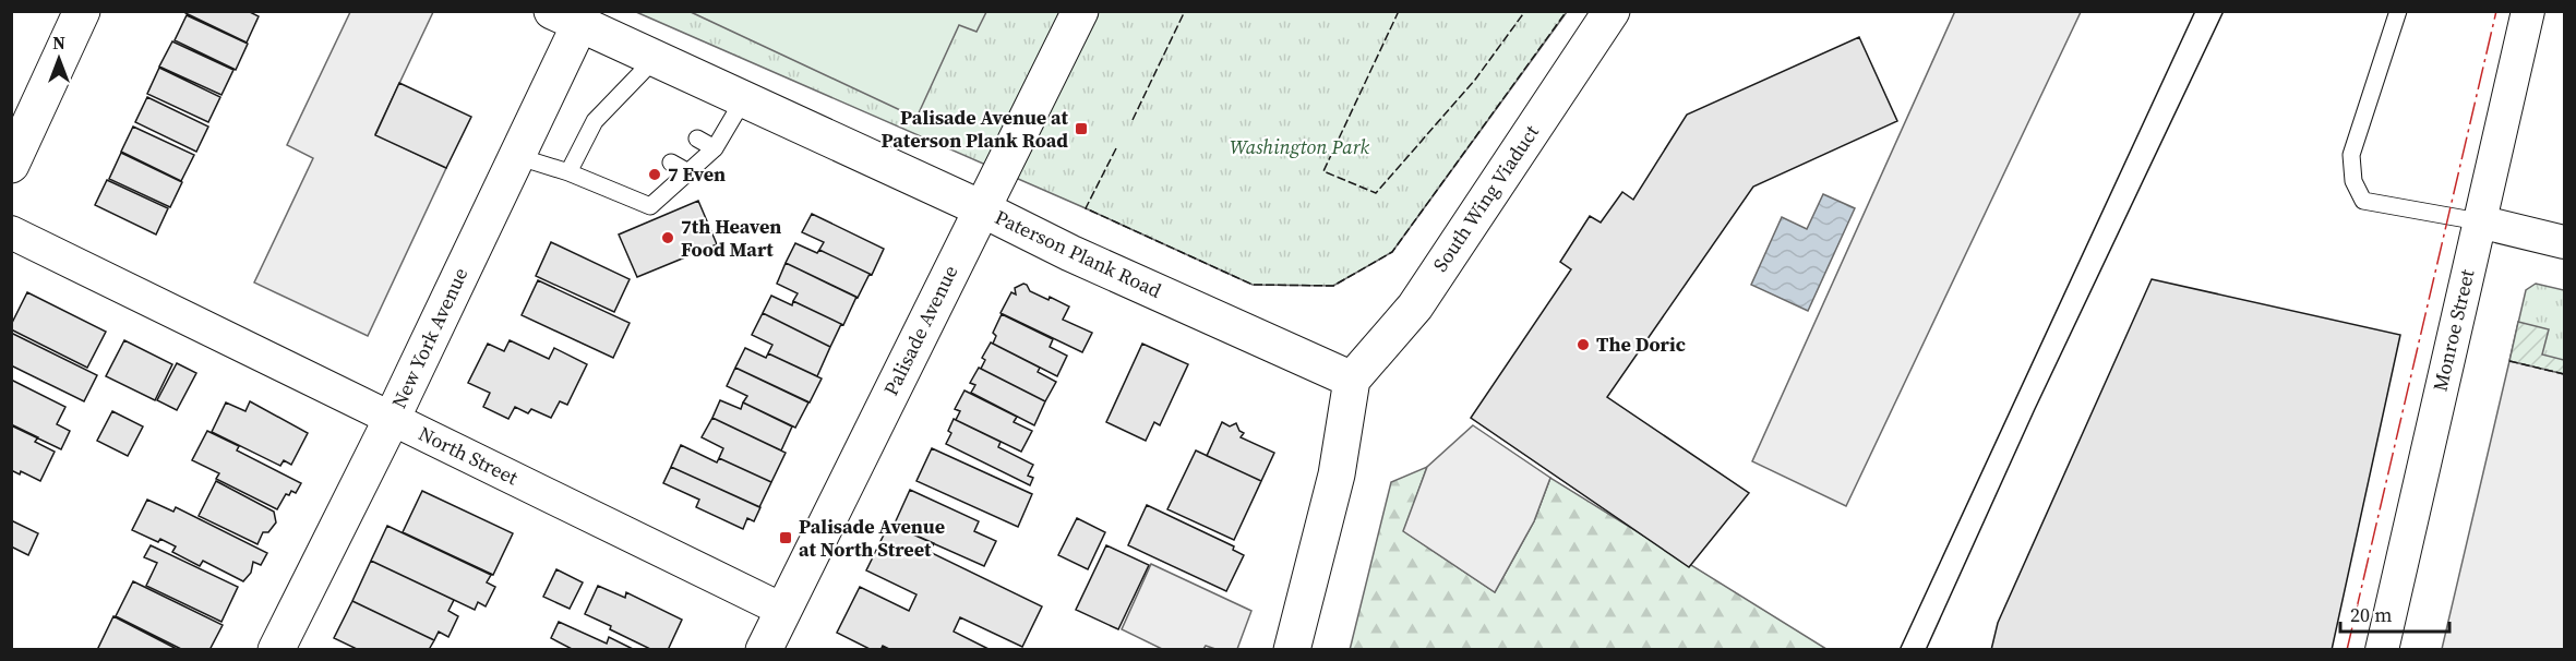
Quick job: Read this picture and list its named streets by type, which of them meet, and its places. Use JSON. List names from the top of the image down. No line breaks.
{"streets":{"main road":["South Wing Viaduct","Paterson Plank Road","Palisade Avenue","New York Avenue"],"street":["Monroe Street","North Street"]},"crossings":[["South Wing Viaduct","Paterson Plank Road"],["Paterson Plank Road","Palisade Avenue"],["Paterson Plank Road","New York Avenue"],["Palisade Avenue","North Street"],["New York Avenue","North Street"]],"parks":["Washington Park"],"places":{"transit":["Palisade Avenue at Paterson Plank Road","Palisade Avenue at North Street"],"other":["7 Even","7th Heaven Food Mart","The Doric"]},"scale_bar":"20 m","north":"top"}
